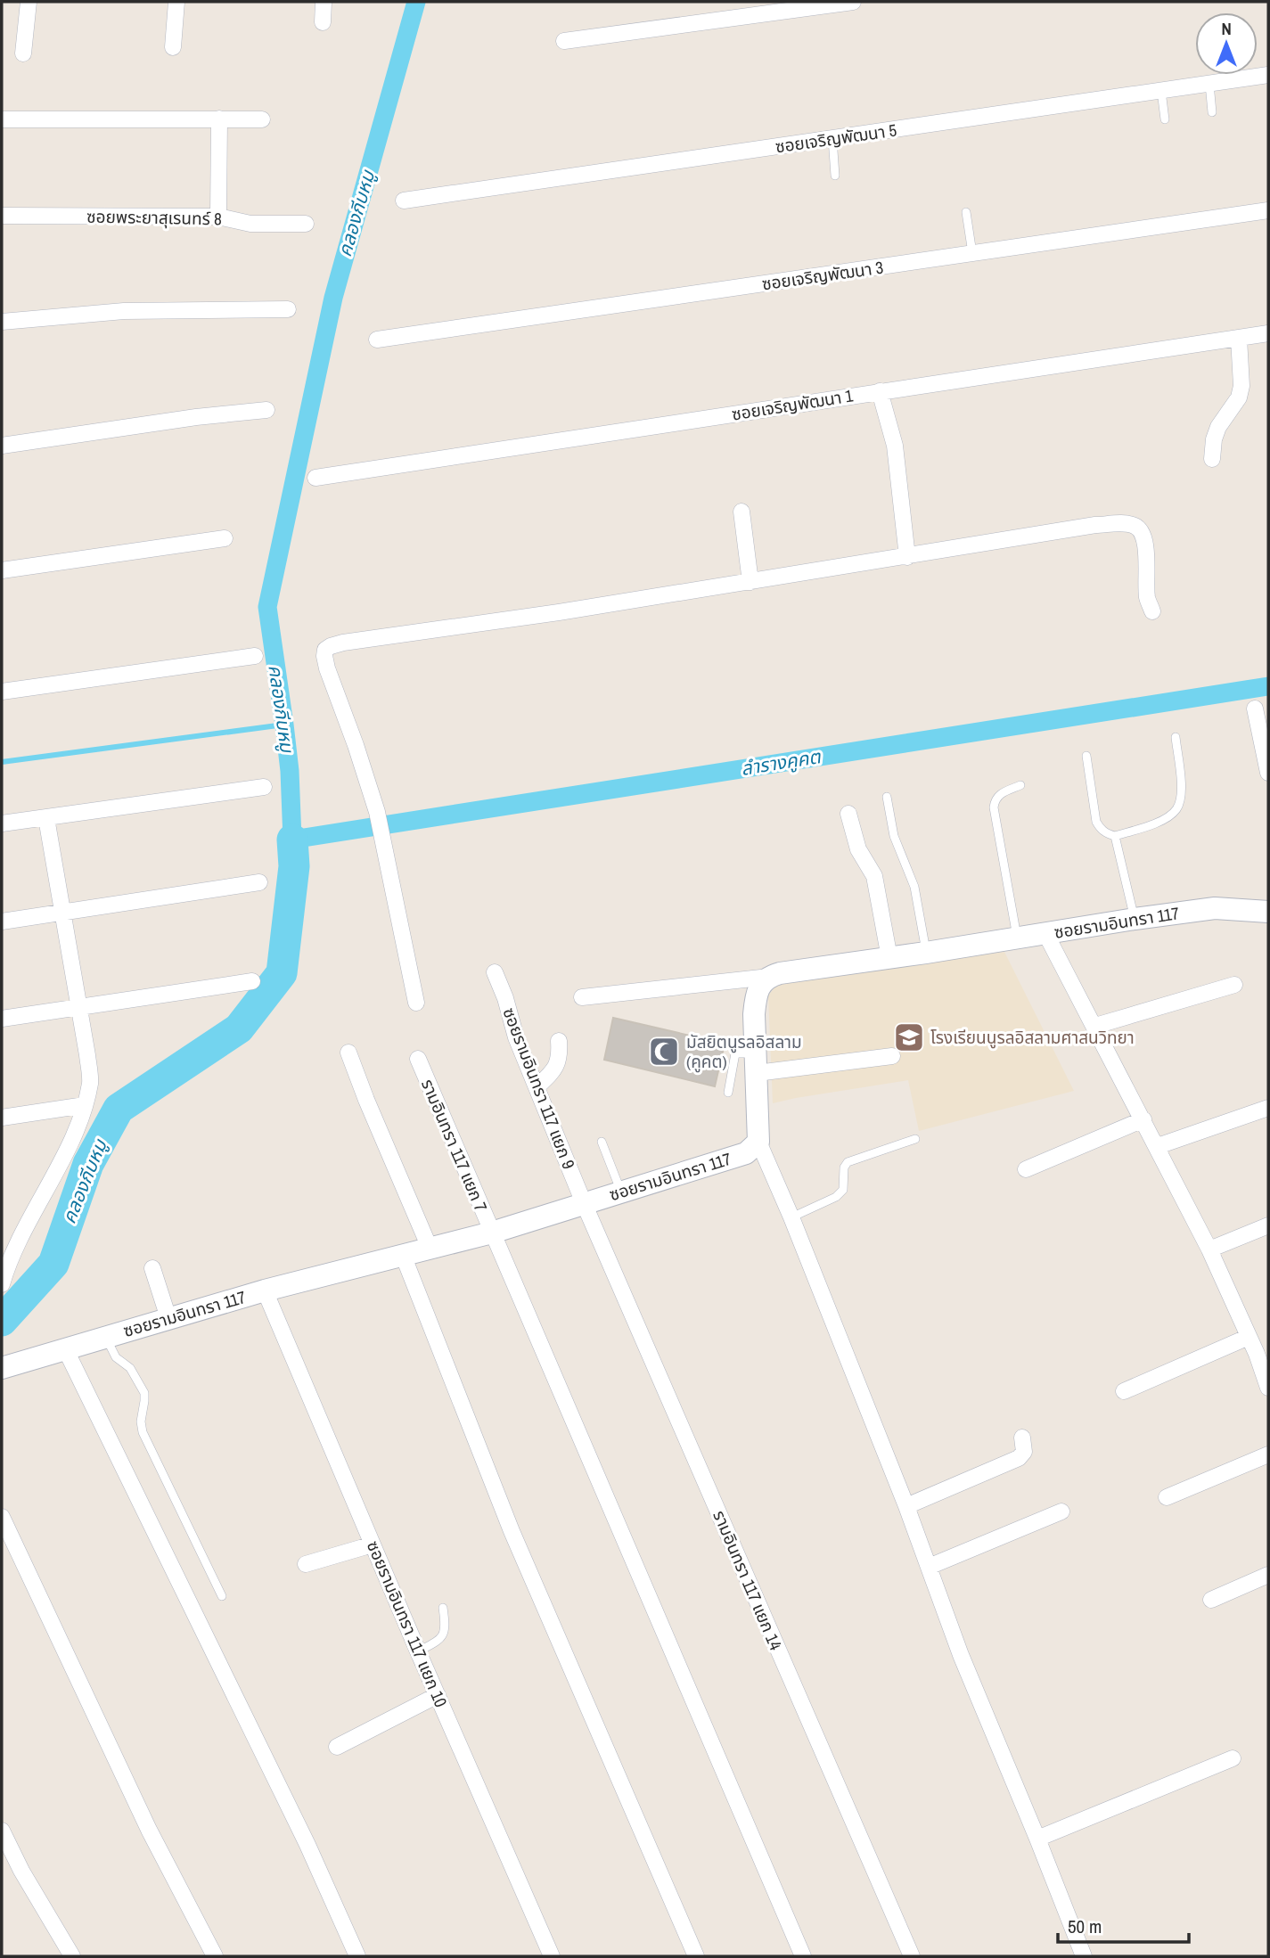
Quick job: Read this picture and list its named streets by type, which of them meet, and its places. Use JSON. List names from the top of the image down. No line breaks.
{"streets":{"street":["ซอยเจริญพัฒนา 5","ซอยพระยาสุเรนทร์ 8","ซอยเจริญพัฒนา 3","ซอยเจริญพัฒนา 1","ซอยรามอินทรา 117","ซอยรามอินทรา 117 แยก 9","รามอินทรา 117 แยก 7","รามอินทรา 117 แยก 14","ซอยรามอินทรา 117 แยก 10"]},"crossings":[["ซอยรามอินทรา 117","ซอยรามอินทรา 117 แยก 9"],["ซอยรามอินทรา 117","รามอินทรา 117 แยก 7"],["ซอยรามอินทรา 117","รามอินทรา 117 แยก 14"],["ซอยรามอินทรา 117","ซอยรามอินทรา 117 แยก 10"],["ซอยรามอินทรา 117 แยก 9","รามอินทรา 117 แยก 14"]],"water":["คลองกีบหมู","ลำรางคูคต"],"places":{"school or university":["โรงเรียนนูรลอิสลามศาสนวิทยา"],"mosque":["มัสยิตนูรลอิสลาม (คูคต)"]},"scale_bar":"50 m","north":"top"}
